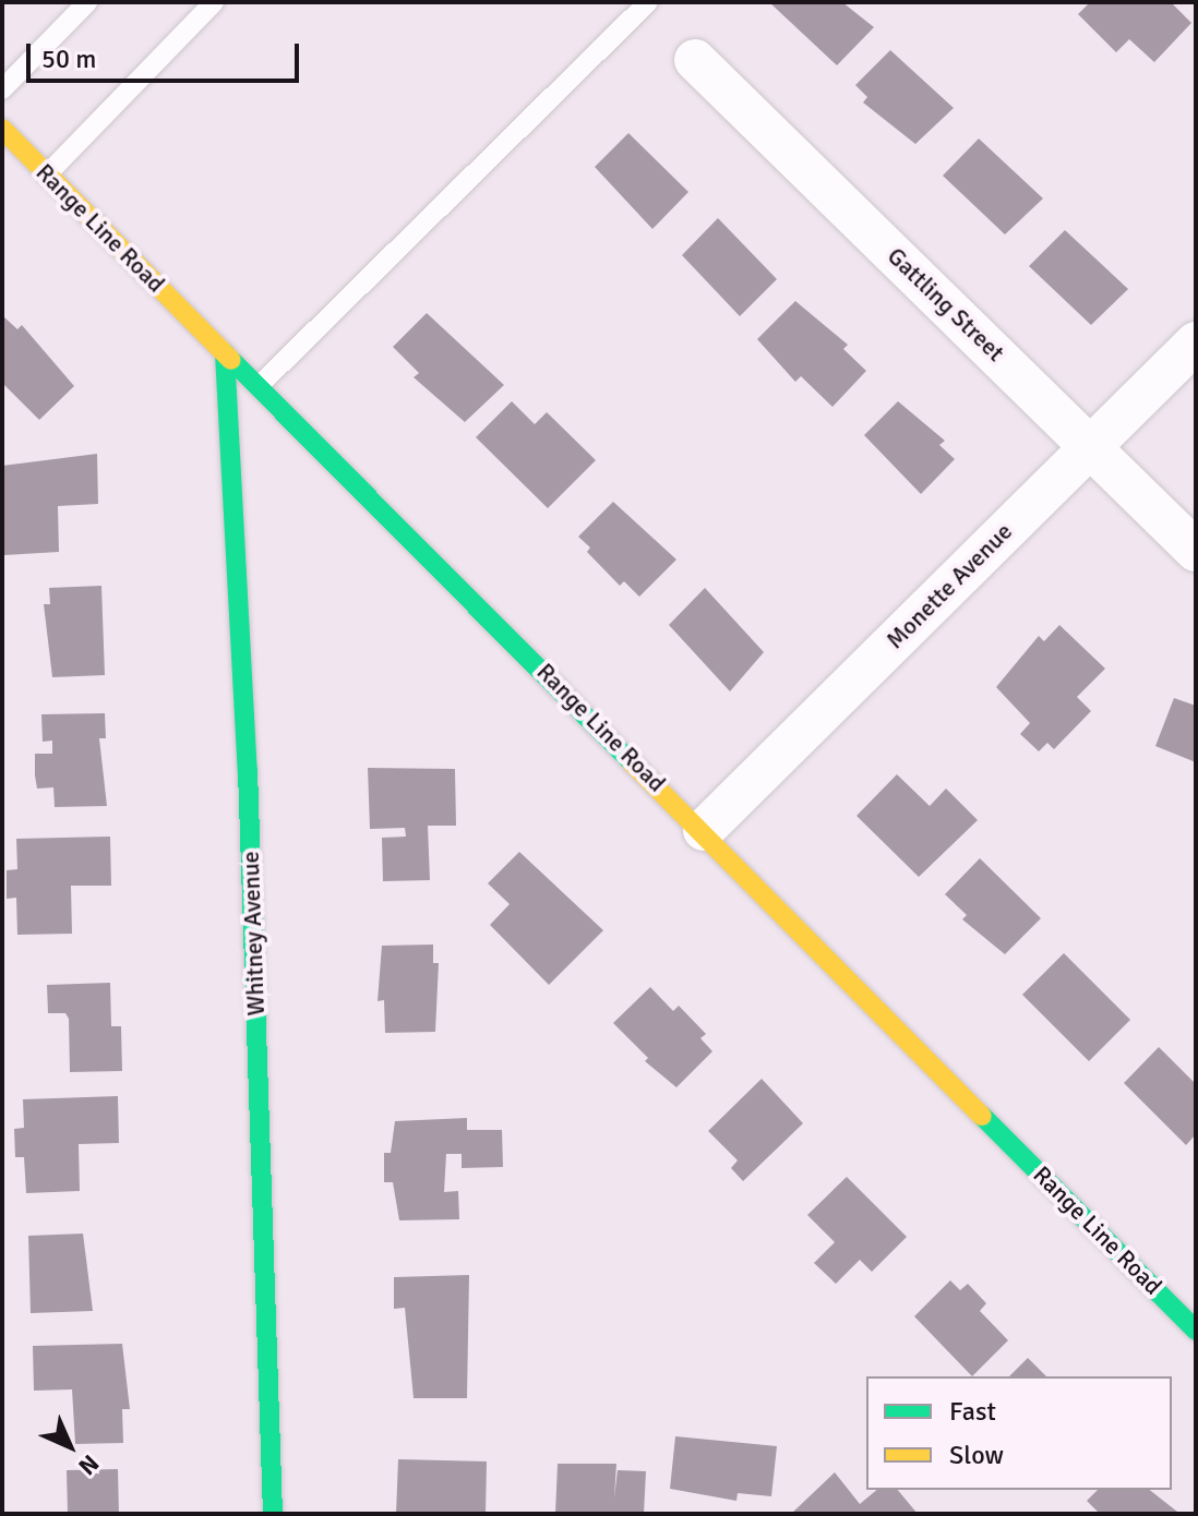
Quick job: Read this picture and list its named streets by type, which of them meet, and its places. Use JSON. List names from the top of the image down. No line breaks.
{"streets":{"main road":["Range Line Road","Whitney Avenue"],"street":["Gattling Street","Monette Avenue"]},"crossings":[["Range Line Road","Monette Avenue"],["Range Line Road","Whitney Avenue"],["Gattling Street","Monette Avenue"]],"legend":["Fast","Slow"],"scale_bar":"50 m","north":"bottom right"}
